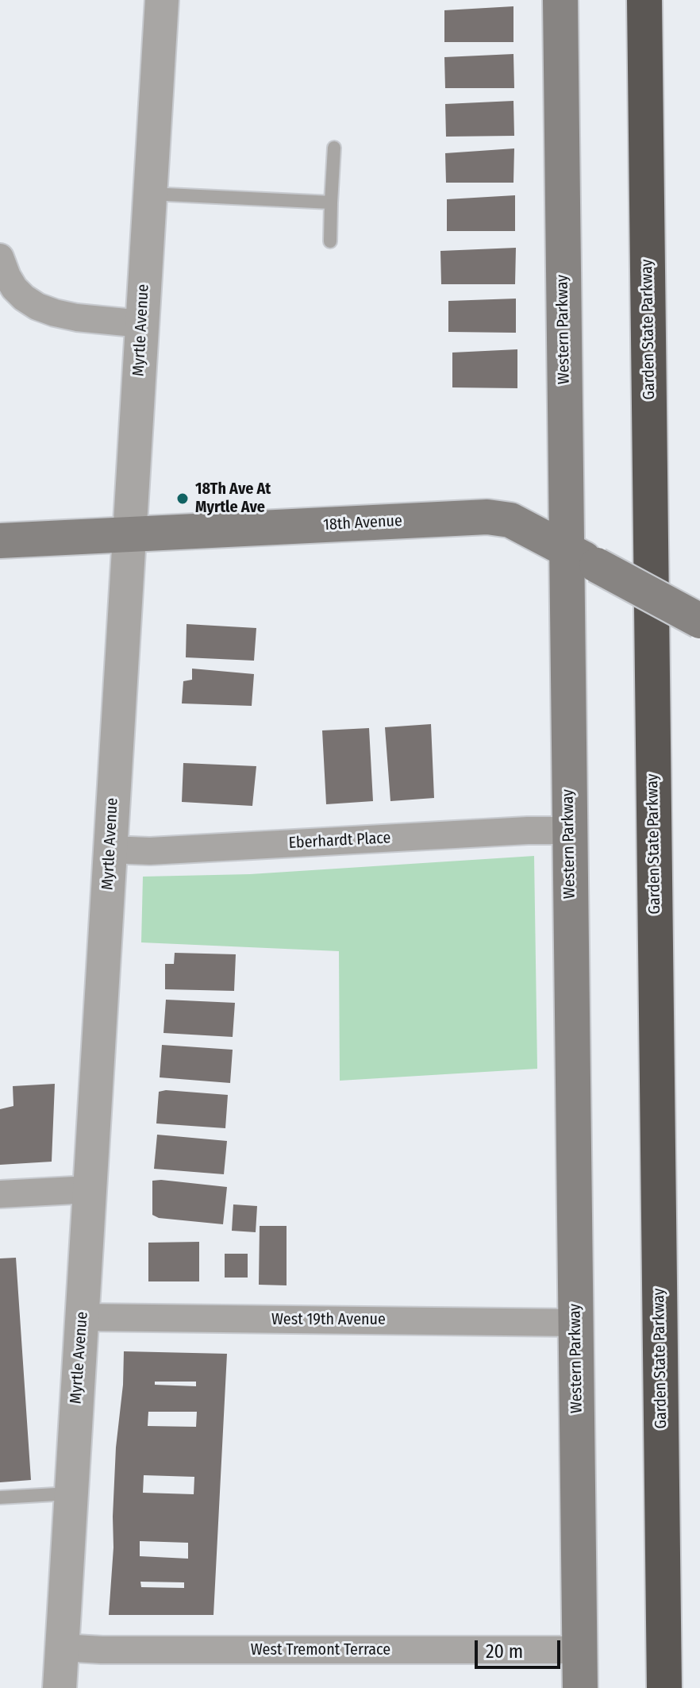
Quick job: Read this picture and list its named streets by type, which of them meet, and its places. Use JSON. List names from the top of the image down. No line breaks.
{"streets":{"highway":["Garden State Parkway"],"main road":["Western Parkway","18th Avenue"],"street":["Myrtle Avenue","Eberhardt Place","West 19th Avenue","West Tremont Terrace"]},"crossings":[["Western Parkway","18th Avenue"],["Western Parkway","Eberhardt Place"],["Western Parkway","West 19th Avenue"],["Western Parkway","West Tremont Terrace"],["Myrtle Avenue","18th Avenue"],["Myrtle Avenue","Eberhardt Place"],["Myrtle Avenue","West 19th Avenue"],["Myrtle Avenue","West Tremont Terrace"]],"places":["18Th Ave At Myrtle Ave"],"scale_bar":"20 m"}
